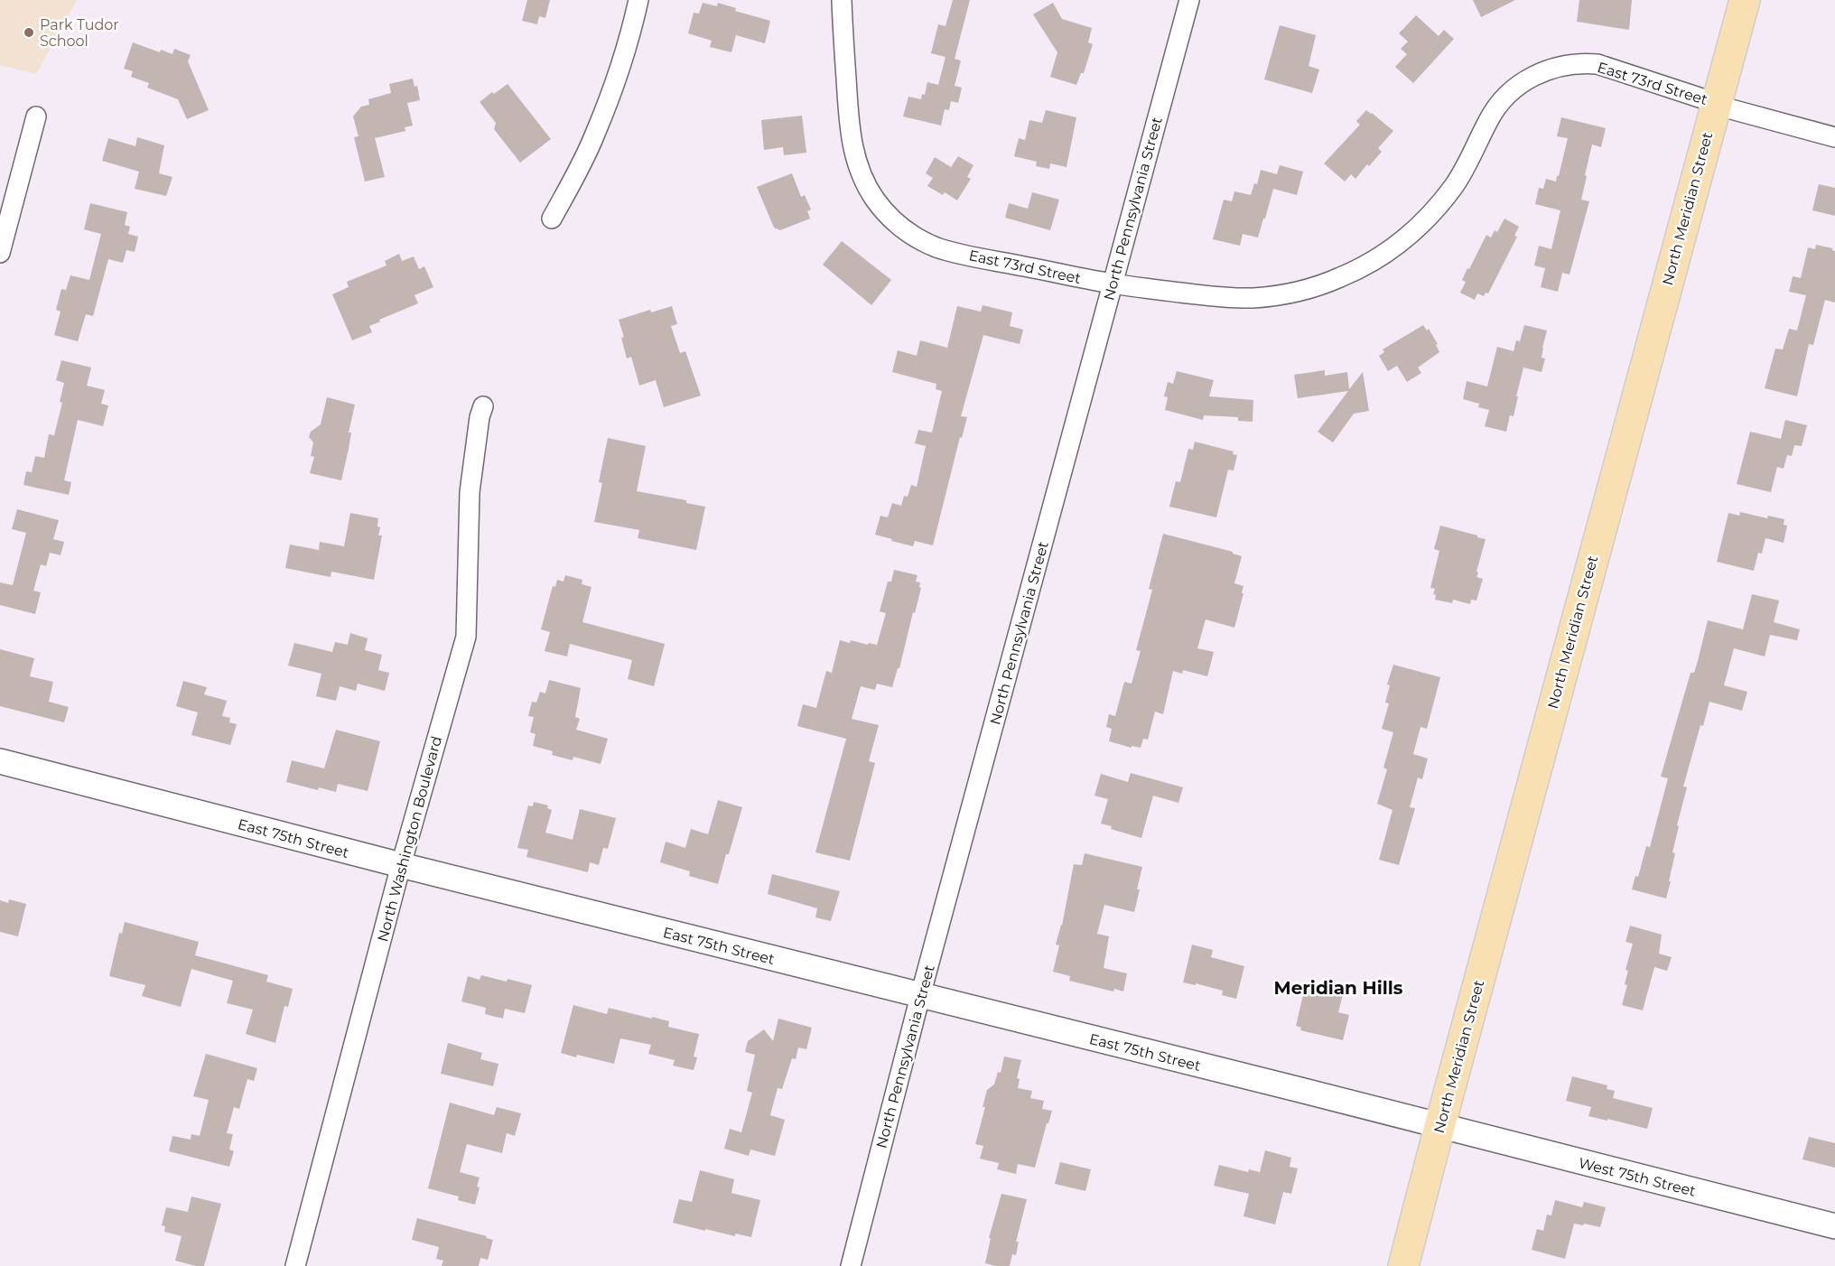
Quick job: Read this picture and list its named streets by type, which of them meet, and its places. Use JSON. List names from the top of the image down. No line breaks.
{"streets":{"main road":["North Meridian Street"],"street":["East 73rd Street","North Pennsylvania Street","East 75th Street","North Washington Boulevard","West 75th Street"]},"crossings":[["East 73rd Street","North Pennsylvania Street"],["East 73rd Street","North Meridian Street"],["North Pennsylvania Street","East 75th Street"],["North Meridian Street","East 75th Street"],["North Meridian Street","West 75th Street"],["East 75th Street","North Washington Boulevard"],["East 75th Street","West 75th Street"]],"districts":["Meridian Hills"],"places":["Park Tudor School"]}
